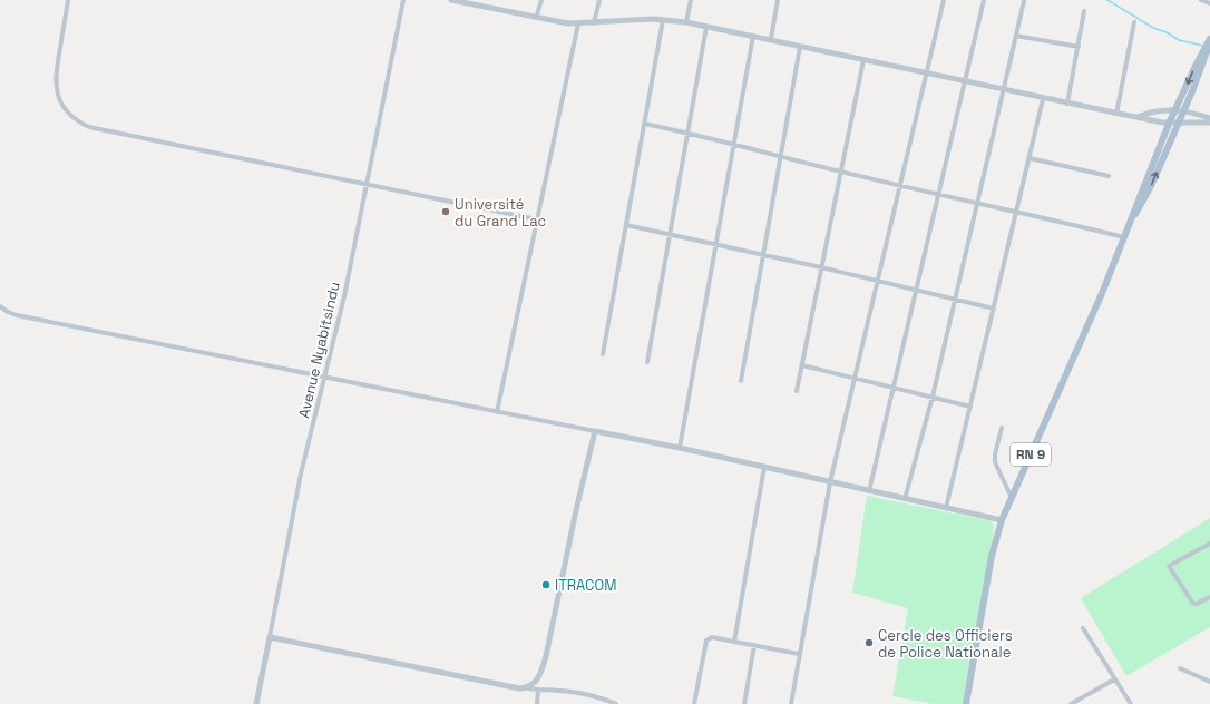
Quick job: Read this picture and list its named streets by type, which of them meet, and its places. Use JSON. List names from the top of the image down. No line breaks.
{"streets":{"main road":["RN 9"],"street":["Avenue Nyabitsindu"]},"places":["Université du Grand Lac","ITRACOM","Cercle des Officiers de Police Nationale"]}
